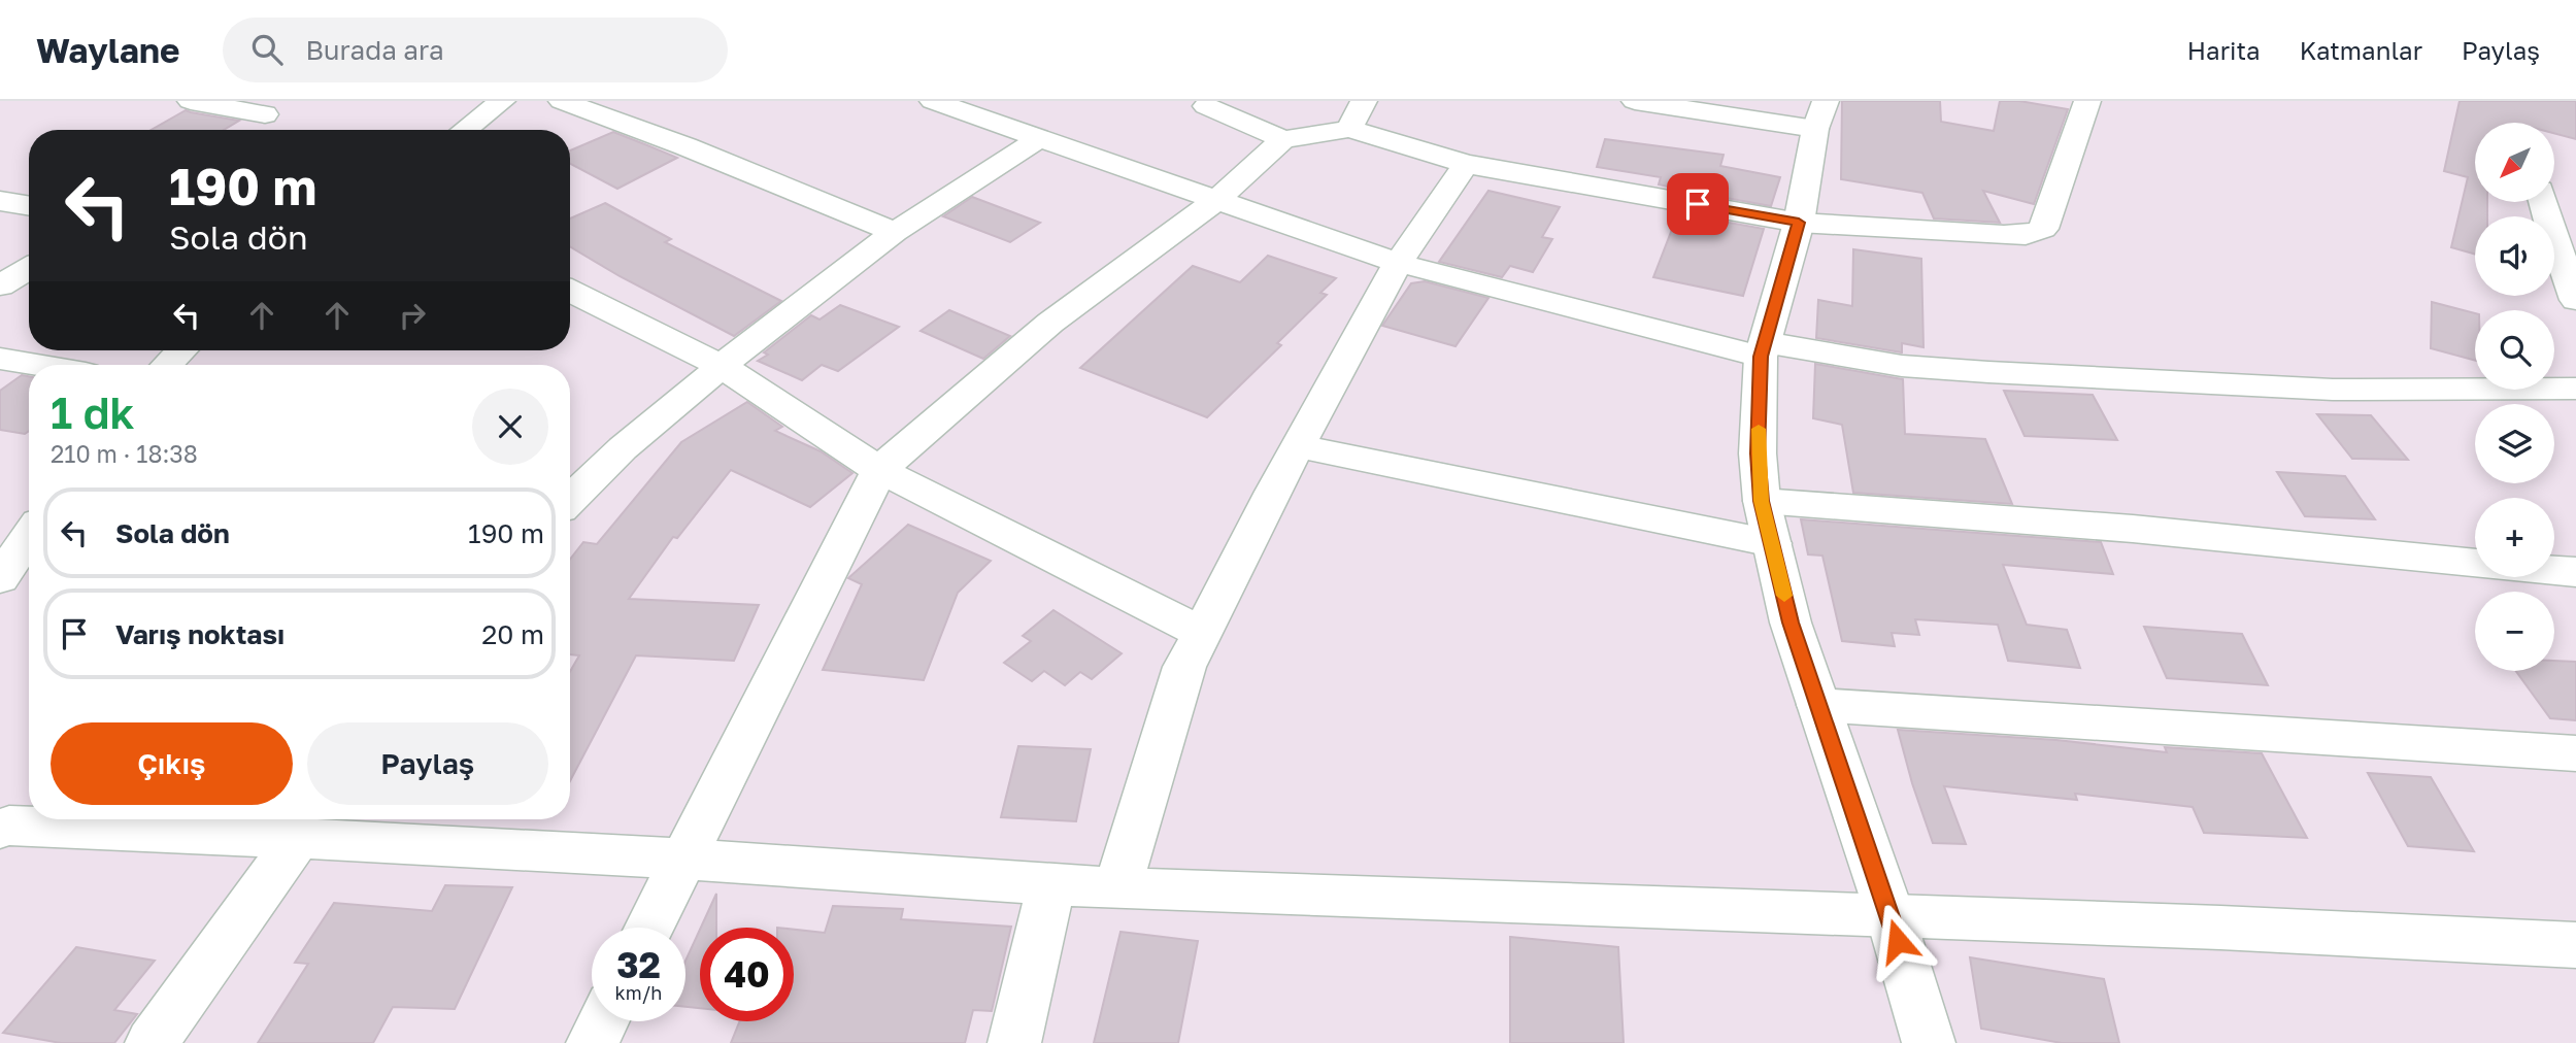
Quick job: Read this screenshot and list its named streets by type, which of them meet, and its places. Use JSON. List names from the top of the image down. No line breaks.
{"north":"bottom left","page":{"header":"Waylane","search":"Burada ara","nav":["Harita","Katmanlar","Paylaş"],"map_buttons":["+","−"],"turn":["190 m","Sola dön"],"heading":["1 dk","210 m · 18:38"],"list":[{"name":"Sola dön","value":"190 m"},{"name":"Varış noktası","value":"20 m"}],"buttons":["Çıkış","Paylaş"],"speed":"32 km/h","limit":"40"}}
